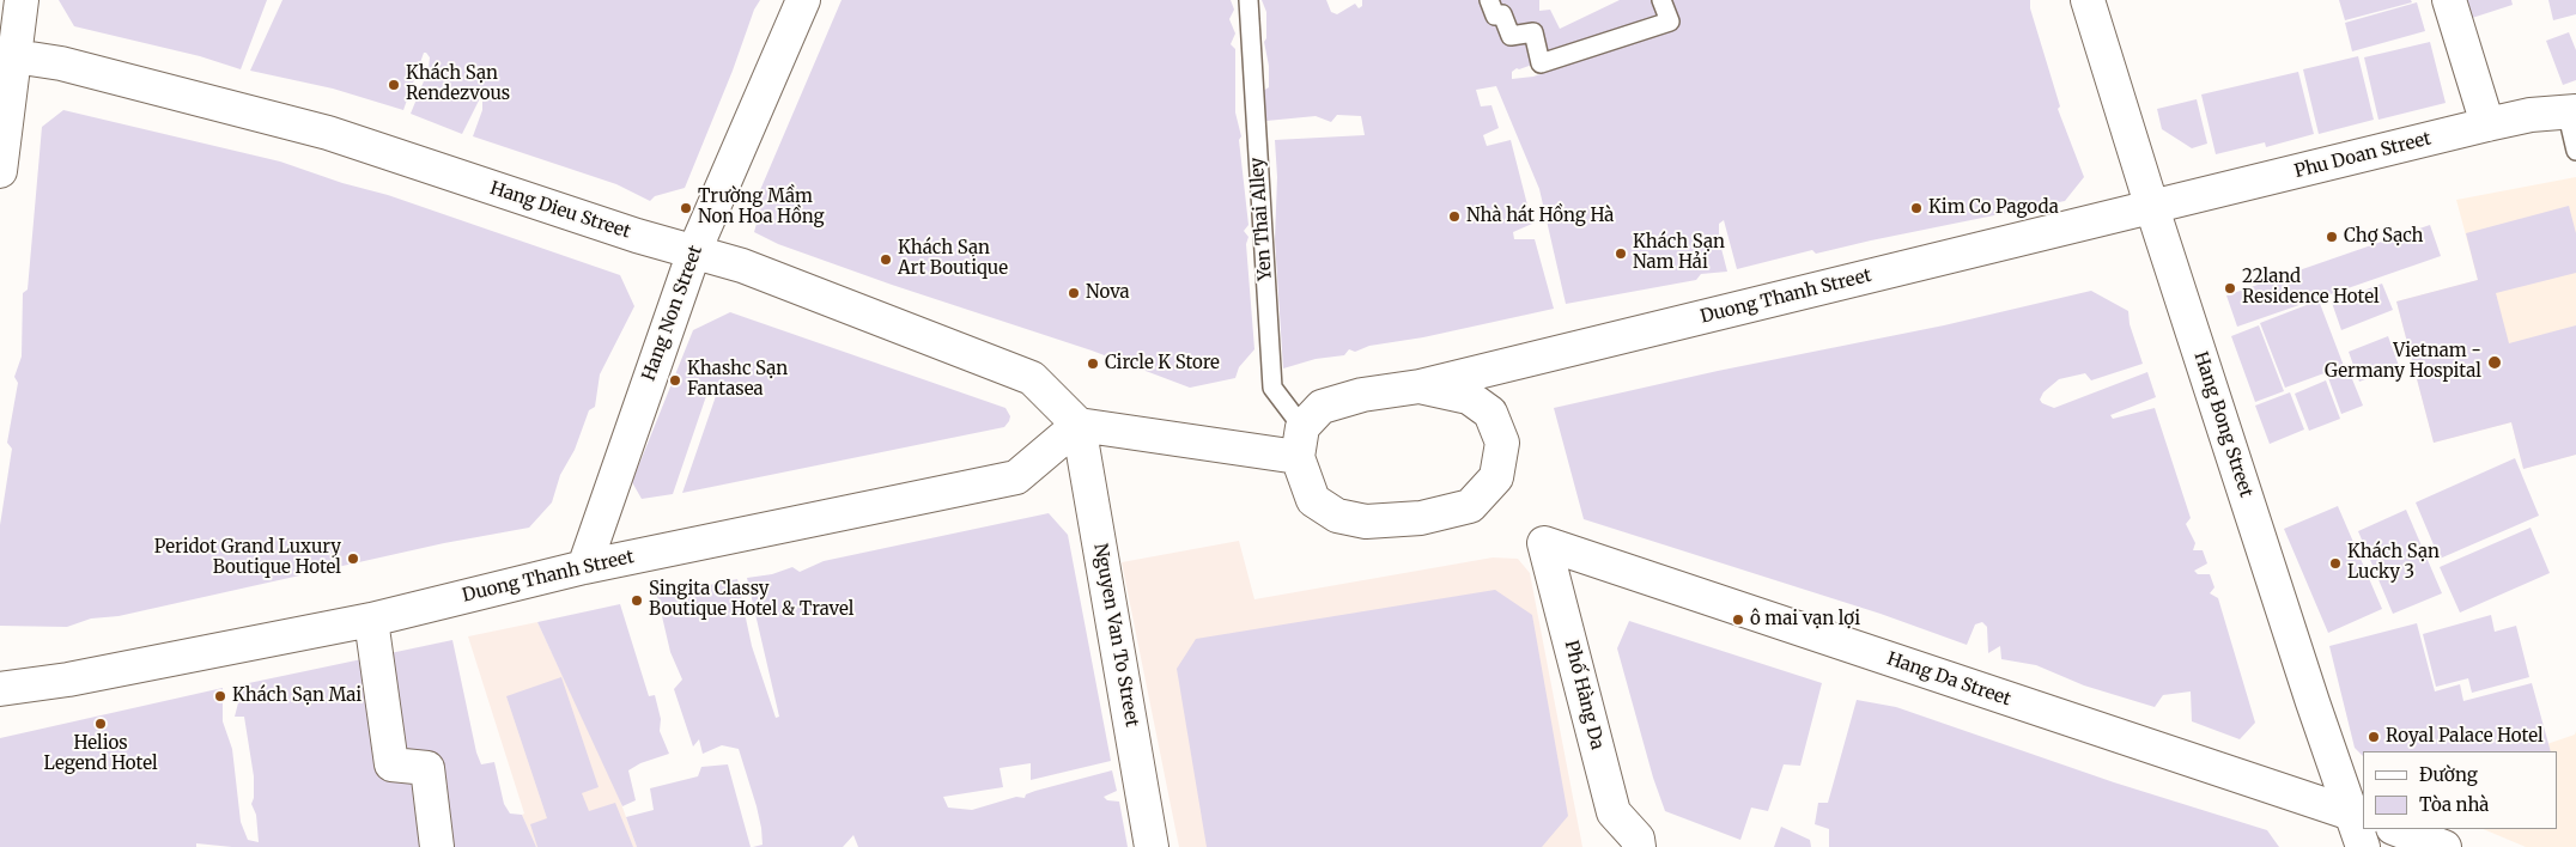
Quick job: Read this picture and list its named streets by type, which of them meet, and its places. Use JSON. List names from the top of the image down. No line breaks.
{"streets":{"street":["Phu Doan Street","Hang Dieu Street","Duong Thanh Street","Hang Non Street","Hang Bong Street","Nguyen Van To Street","Hang Da Street","Phố Hàng Da"],"lane":["Yen Thai Alley"]},"crossings":[["Phu Doan Street","Duong Thanh Street"],["Phu Doan Street","Hang Bong Street"],["Hang Dieu Street","Duong Thanh Street"],["Hang Dieu Street","Hang Non Street"],["Hang Dieu Street","Nguyen Van To Street"],["Yen Thai Alley","Duong Thanh Street"],["Duong Thanh Street","Hang Non Street"],["Duong Thanh Street","Hang Bong Street"],["Duong Thanh Street","Nguyen Van To Street"],["Hang Bong Street","Hang Da Street"],["Hang Da Street","Phố Hàng Da"]],"places":["Khách Sạn Rendezvous","Trường Mầm Non Hoa Hồng","Kim Co Pagoda","Nhà hát Hồng Hà","Chợ Sạch","Khách Sạn Nam Hải","Khách Sạn Art Boutique","22land Residence Hotel","Nova","Vietnam - Germany Hospital","Circle K Store","Khashc Sạn Fantasea","Peridot Grand Luxury Boutique Hotel","Khách Sạn Lucky 3","Singita Classy Boutique Hotel & Travel","ô mai vạn lợi","Khách Sạn Mai","Helios Legend Hotel","Royal Palace Hotel"],"legend":["Đường","Tòa nhà"]}
